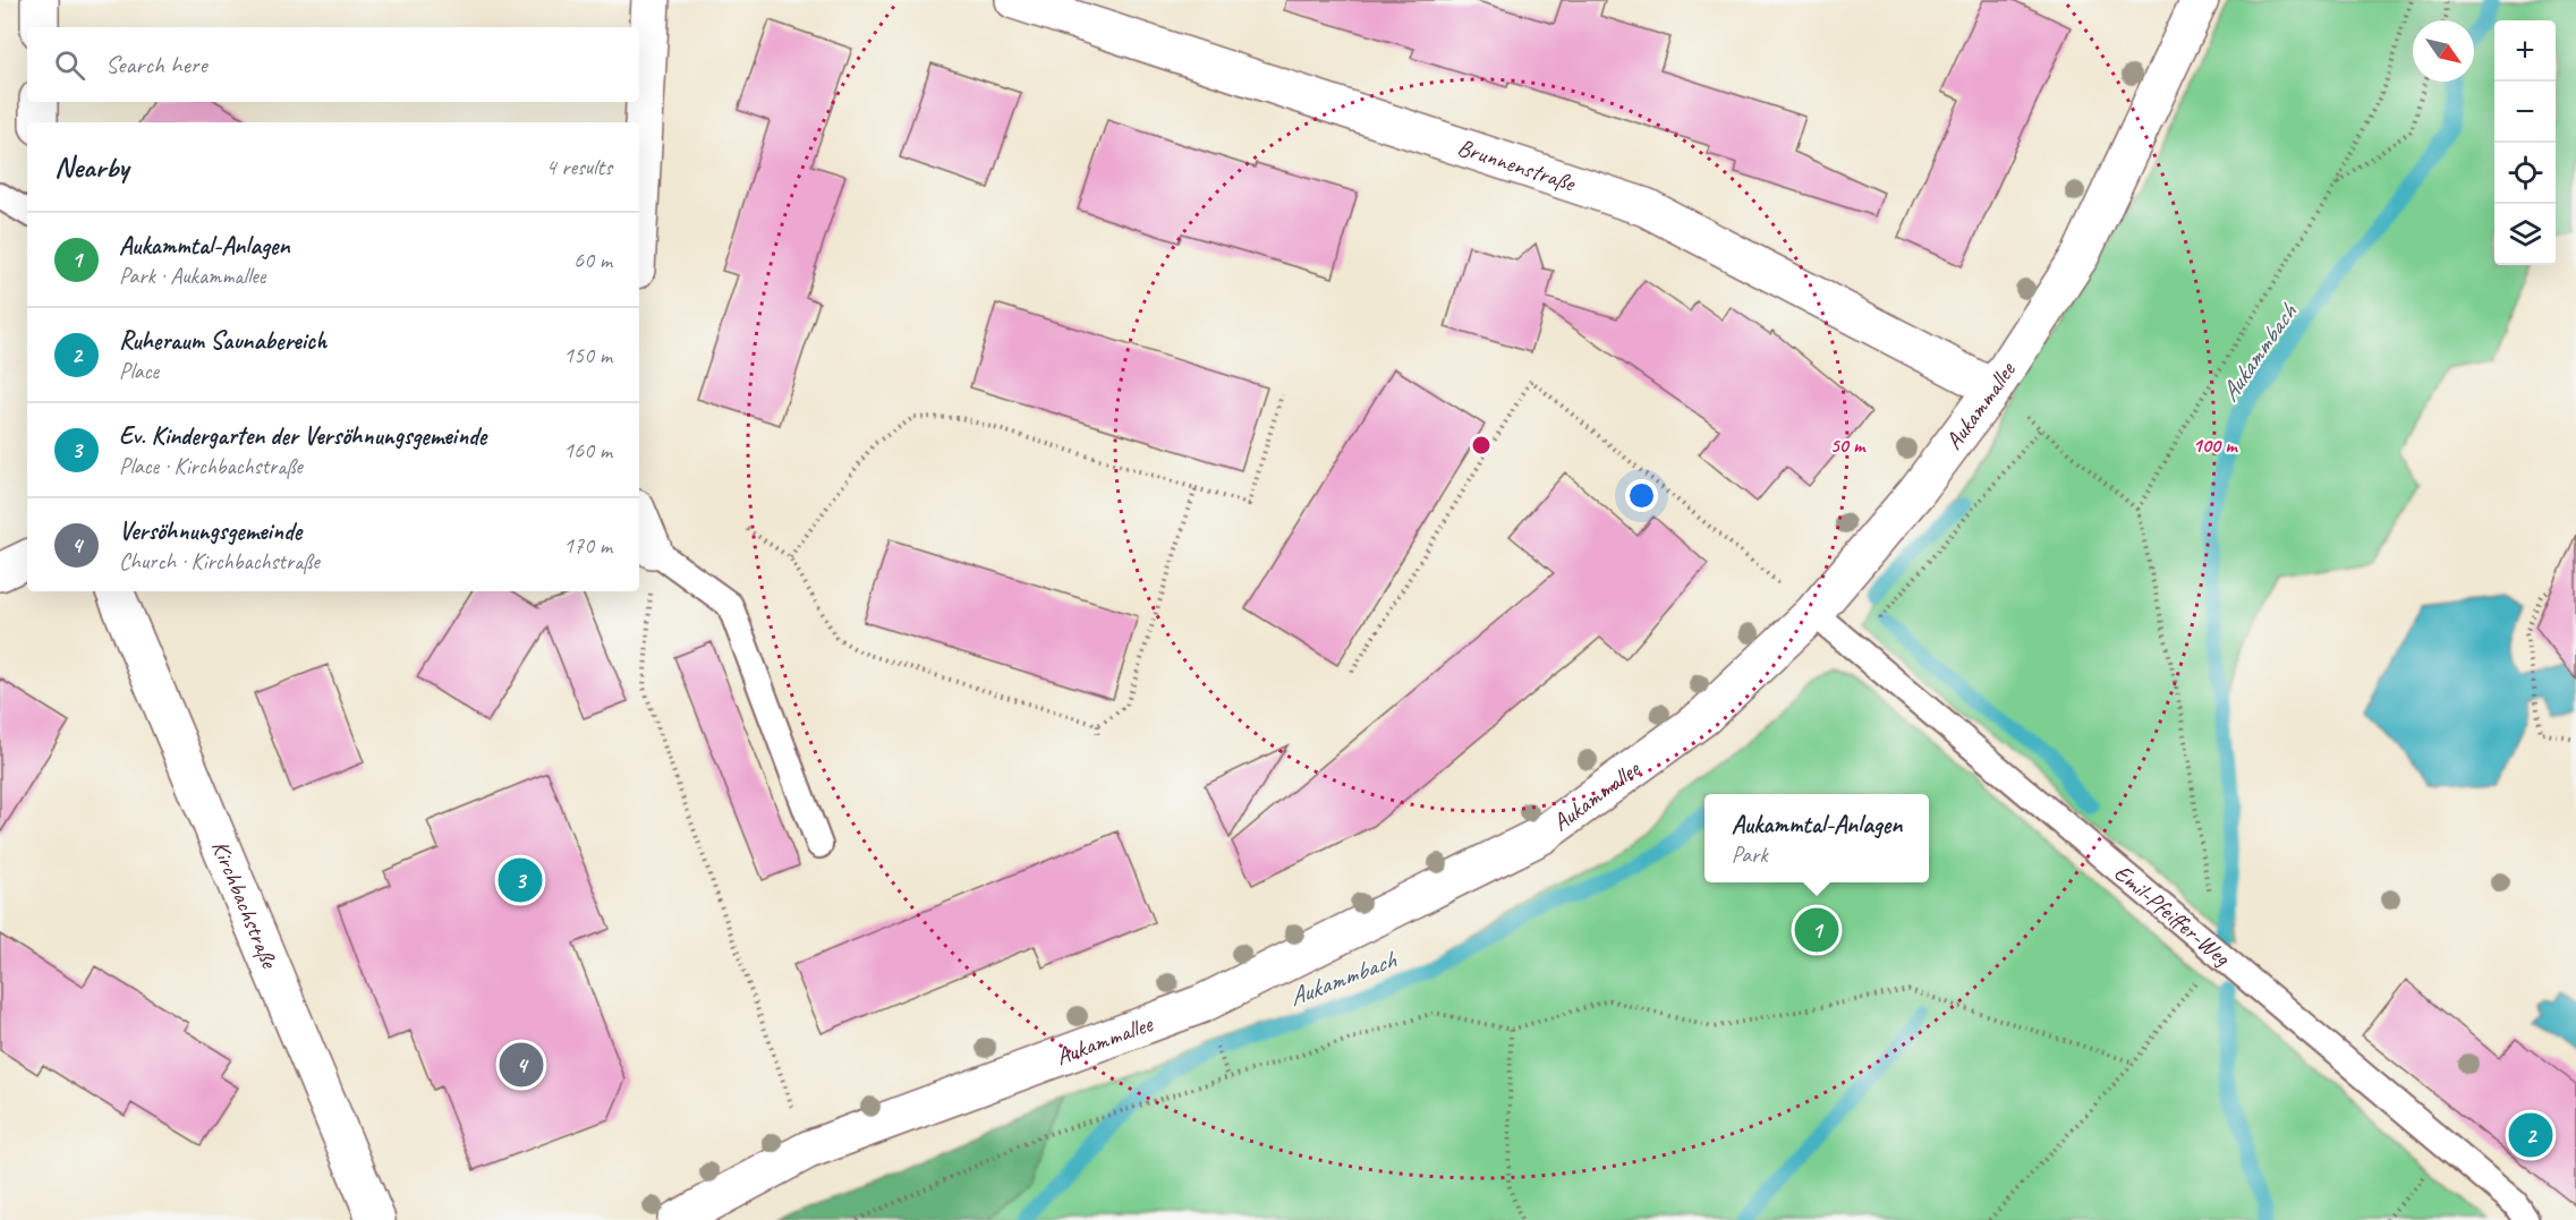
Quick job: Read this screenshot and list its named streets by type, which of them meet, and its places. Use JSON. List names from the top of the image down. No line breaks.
{"streets":{"street":["Brunnenstraße","Aukammallee","Kirchbachstraße"],"lane":["Emil-Pfeiffer-Weg"]},"crossings":[["Brunnenstraße","Aukammallee"],["Aukammallee","Emil-Pfeiffer-Weg"]],"water":["Aukammbach"],"north":"bottom right","page":{"map_buttons":["+","−"],"search":"Search here","heading":["Nearby","4 results"],"list":[{"mark":"1","name":"Aukammtal-Anlagen","note":"Park · Aukammallee","value":"60 m"},{"mark":"2","name":"Ruheraum Saunabereich","note":"Place","value":"150 m"},{"mark":"3","name":"Ev. Kindergarten der Versöhnungsgemeinde","note":"Place · Kirchbachstraße","value":"160 m"},{"mark":"4","name":"Versöhnungsgemeinde","note":"Church · Kirchbachstraße","value":"170 m"}],"popup":["Aukammtal-Anlagen","Park"],"pins":["3","1","4","2"]},"rings":["50 m","100 m"]}
